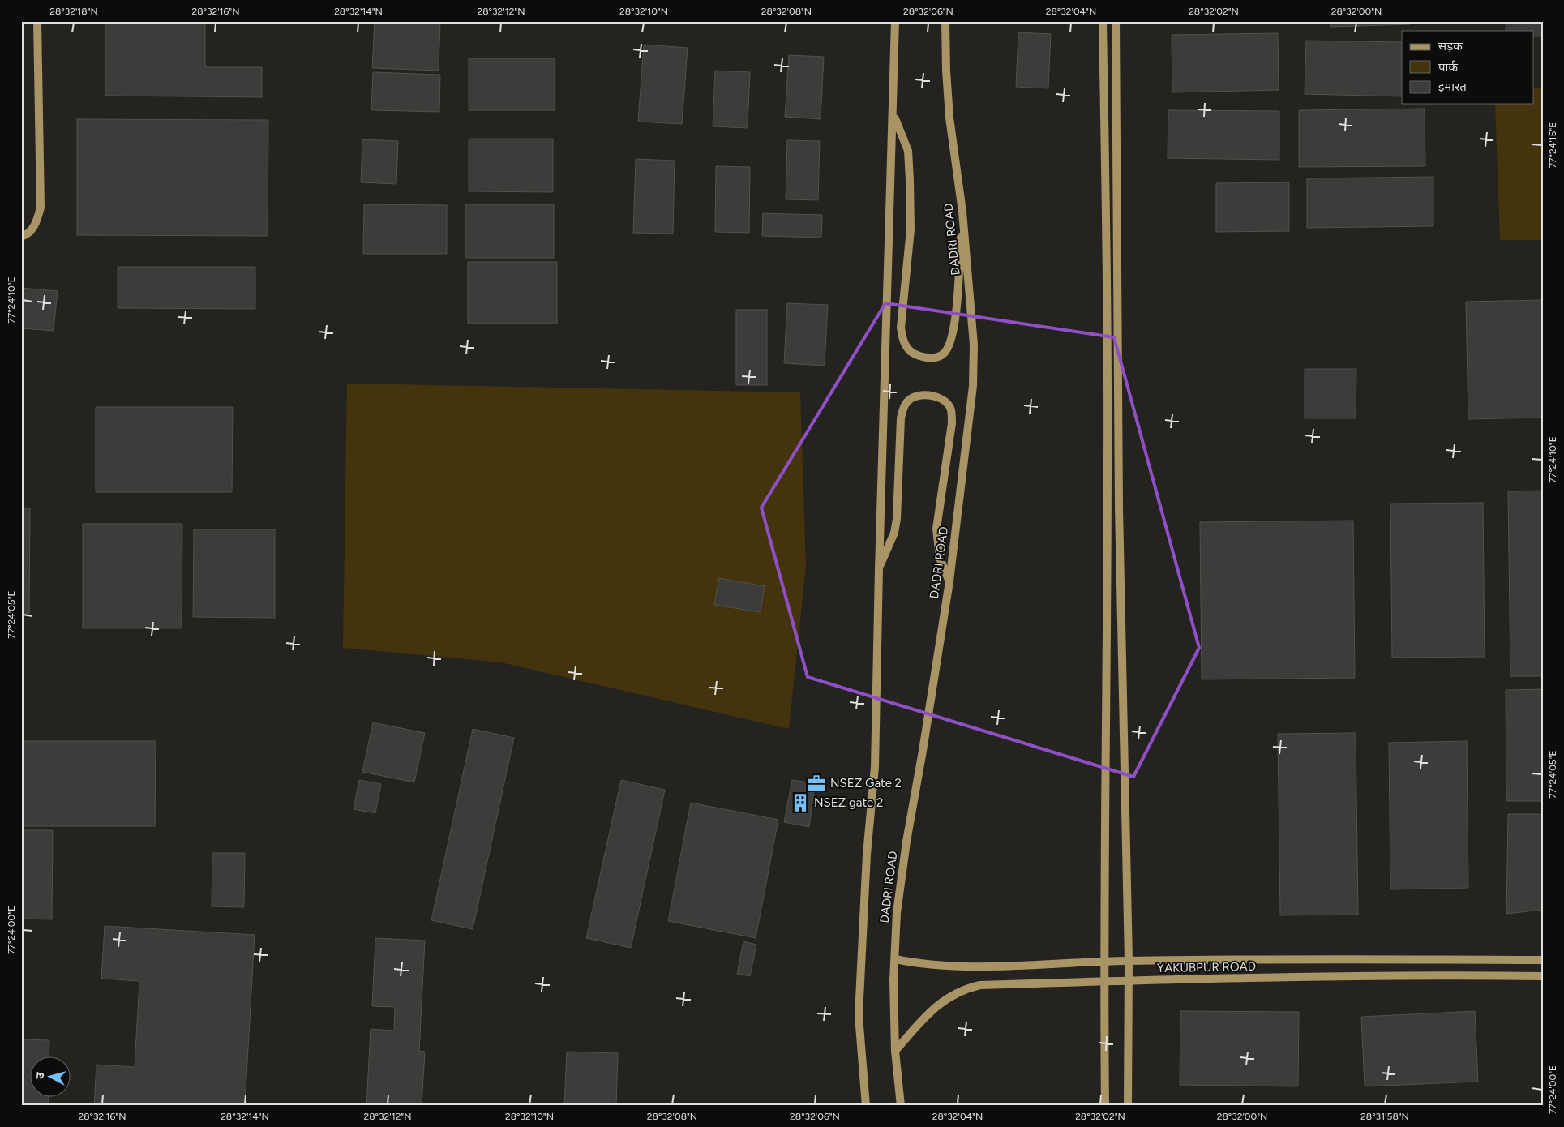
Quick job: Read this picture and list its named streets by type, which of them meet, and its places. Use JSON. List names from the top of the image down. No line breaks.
{"streets":{"street":["DADRI ROAD","YAKUBPUR ROAD"]},"crossings":[["DADRI ROAD","YAKUBPUR ROAD"]],"places":{"office":["NSEZ Gate 2"],"building":["NSEZ gate 2"]},"legend":["सड़क","पार्क","इमारत"],"north":"left","coordinates":["28°32'18\"N","28°32'16\"N","28°32'14\"N","28°32'12\"N","28°32'10\"N","28°32'08\"N","28°32'06\"N","28°32'04\"N","28°32'02\"N","28°32'00\"N","77°24'15\"E","77°24'10\"E","77°24'05\"E","77°24'00\"E","28°31'58\"N"]}
